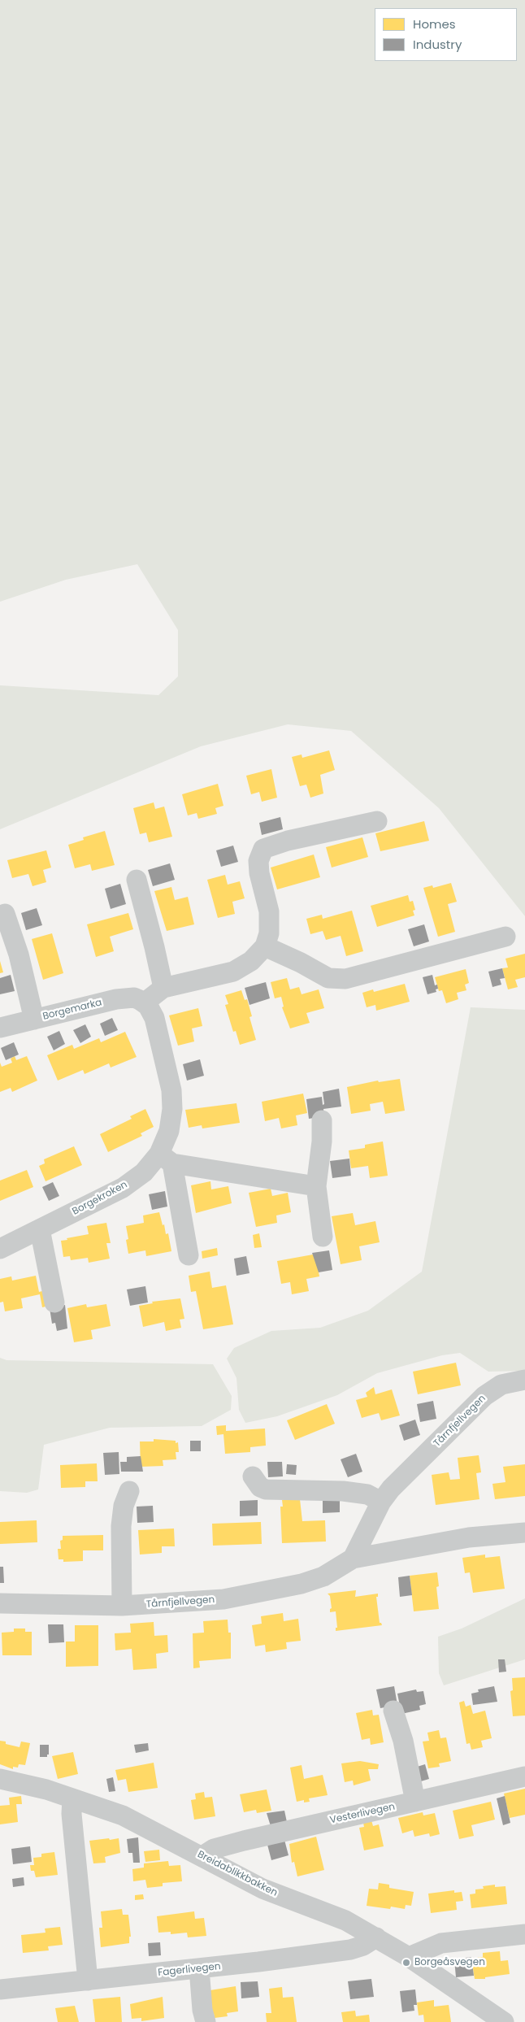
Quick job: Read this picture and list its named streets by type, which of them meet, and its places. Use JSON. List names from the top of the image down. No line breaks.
{"streets":{"street":["Borgemarka","Borgekroken","Tårnfjellvegen","Vesterlivegen","Breidablikkbakken","Fagerlivegen"]},"crossings":[["Borgemarka","Borgekroken"],["Vesterlivegen","Breidablikkbakken"],["Breidablikkbakken","Fagerlivegen"]],"places":["Borgeåsvegen"],"legend":["Homes","Industry"]}
